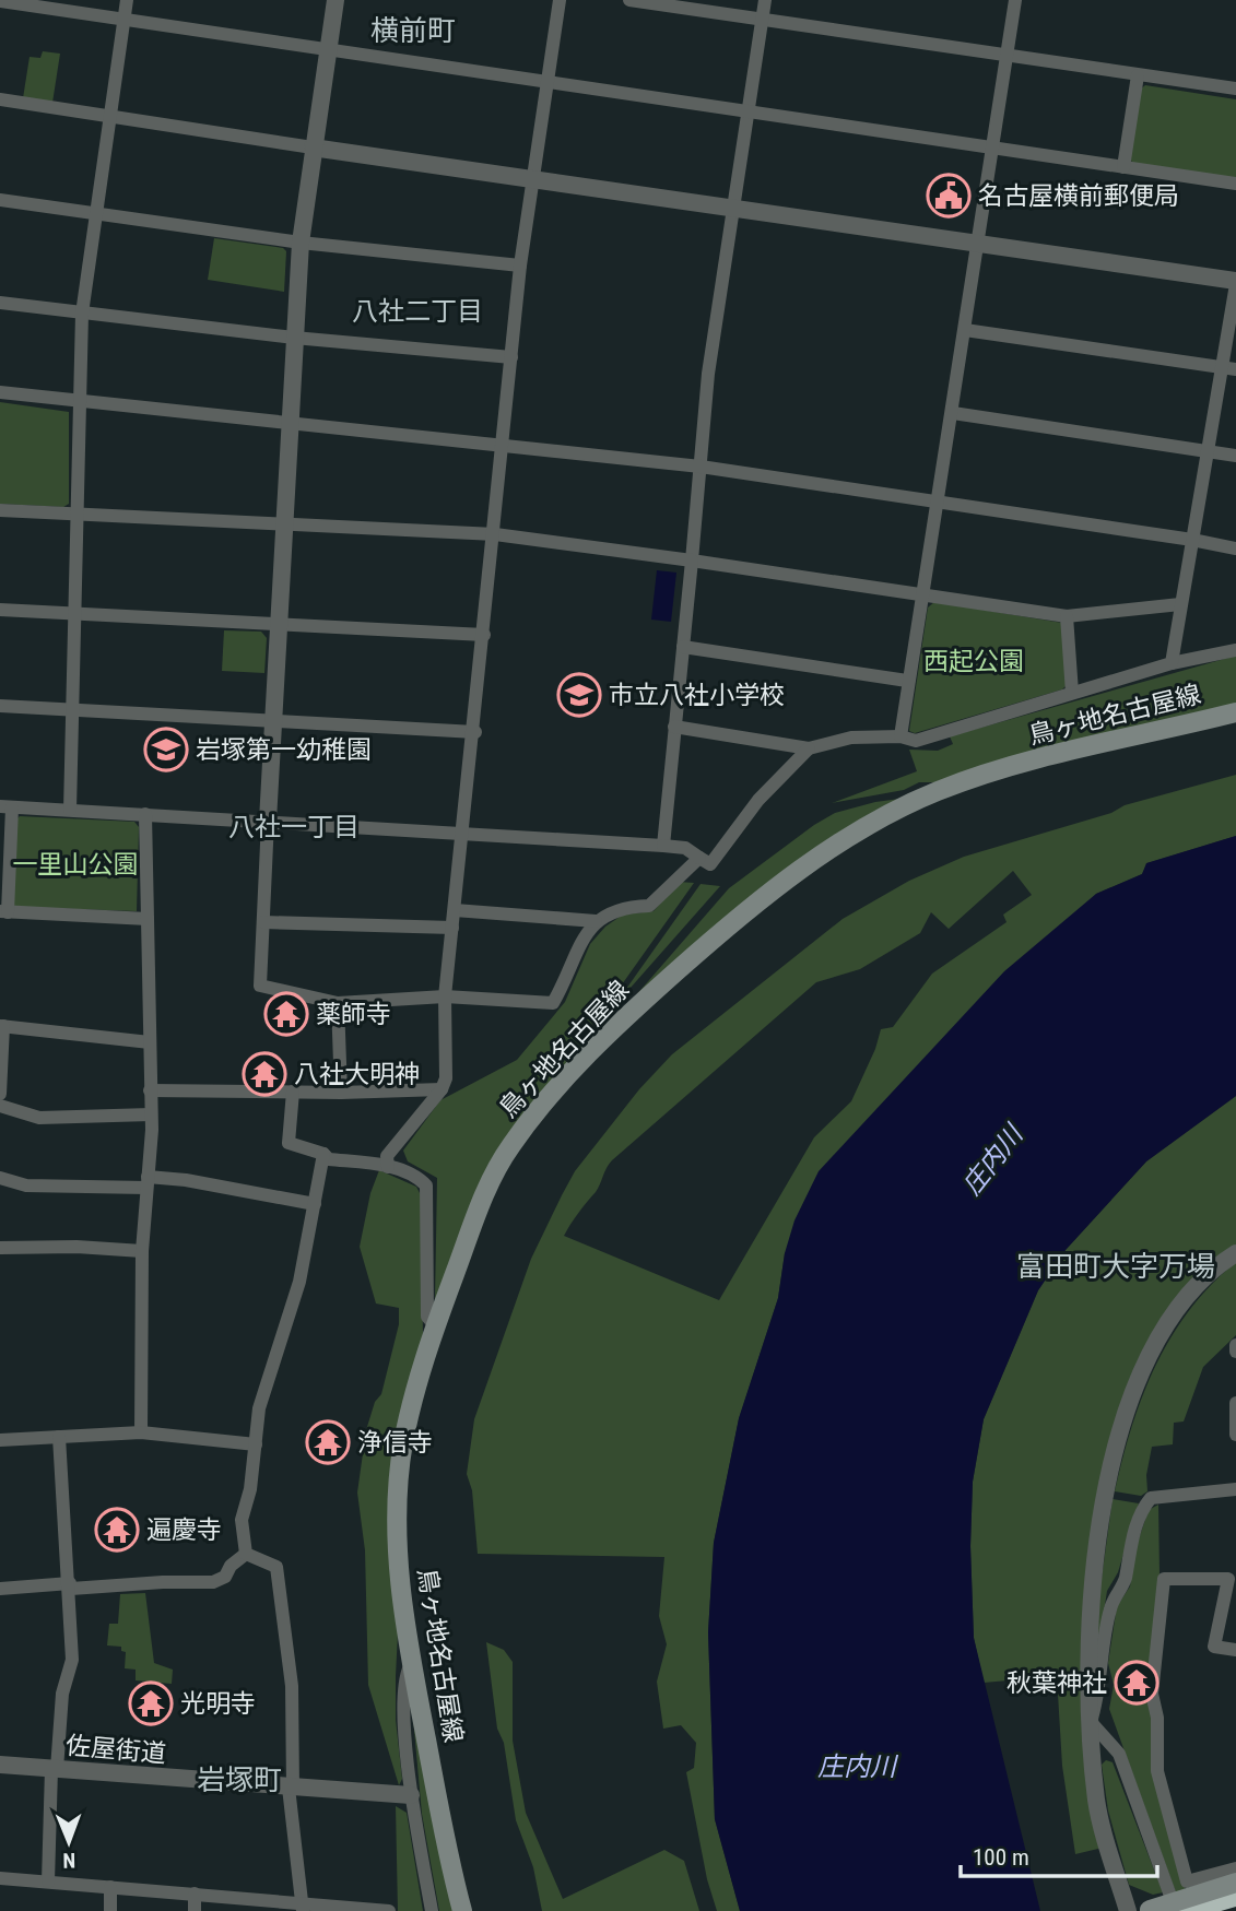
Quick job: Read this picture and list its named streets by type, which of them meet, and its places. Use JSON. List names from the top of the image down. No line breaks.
{"streets":{"main road":["鳥ヶ地名古屋線"],"street":["佐屋街道"]},"districts":["横前町","八社二丁目","八社一丁目","富田町大字万場","岩塚町"],"water":["庄内川"],"parks":["西起公園","一里山公園"],"places":{"public building":["名古屋横前郵便局"],"school or university":["市立八社小学校","岩塚第一幼稚園"],"temple":["薬師寺","八社大明神","浄信寺","遍慶寺","秋葉神社","光明寺"]},"scale_bar":"100 m","north":"bottom"}
